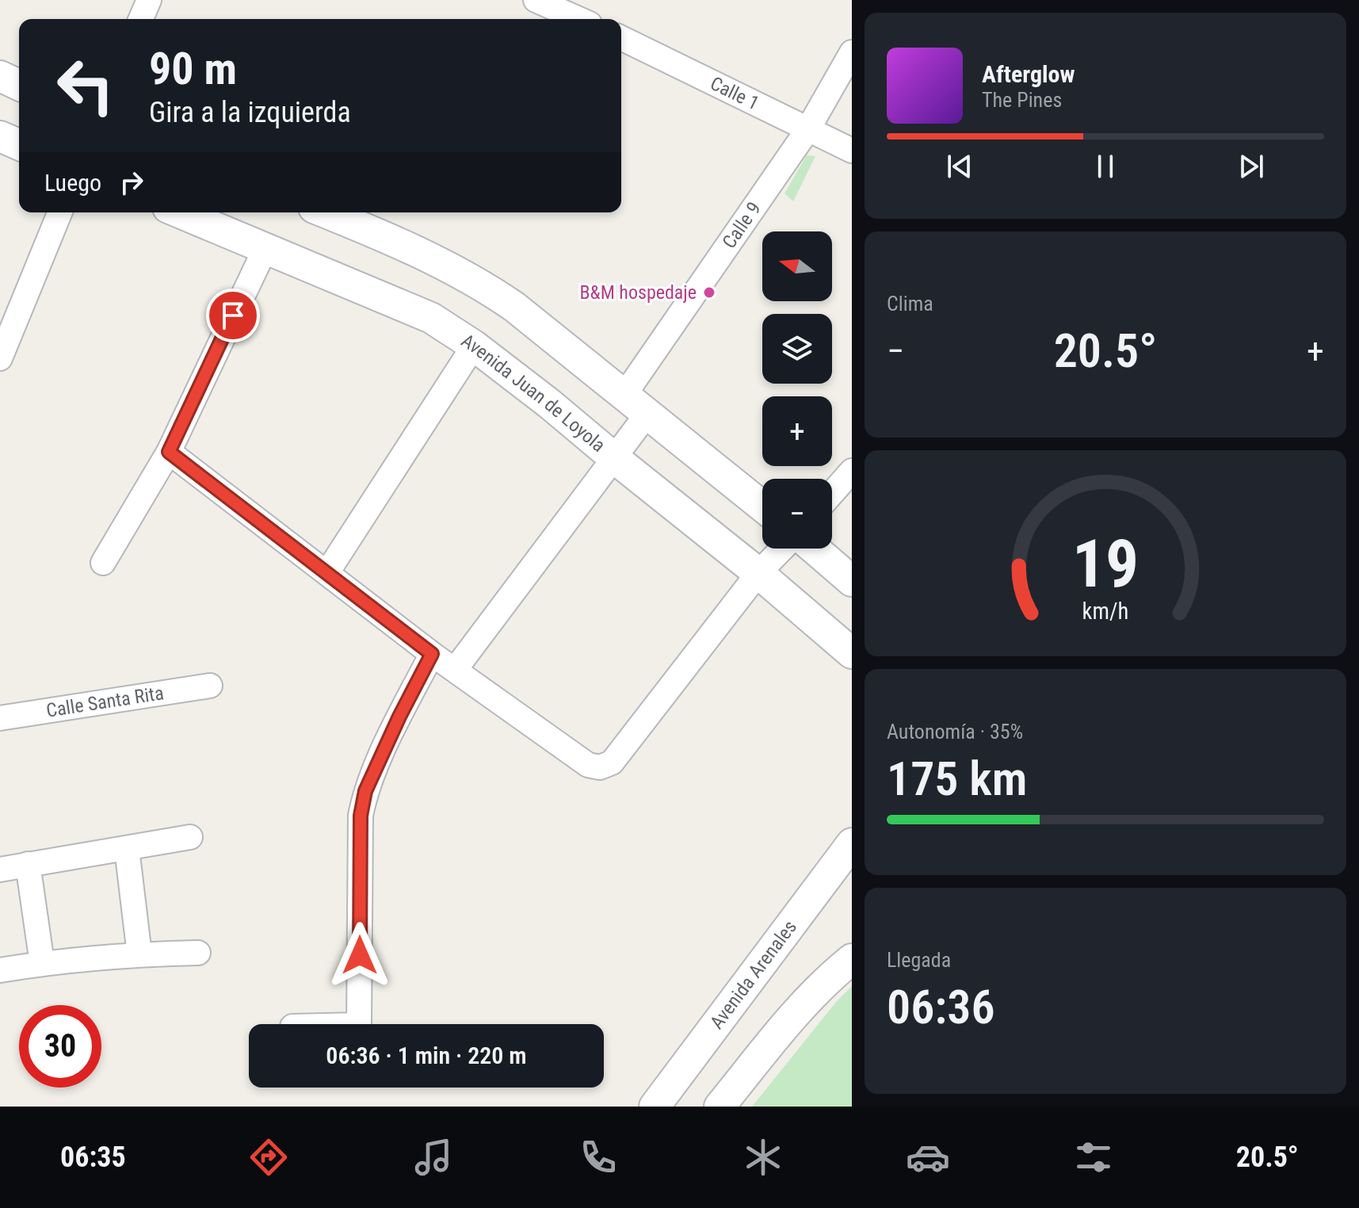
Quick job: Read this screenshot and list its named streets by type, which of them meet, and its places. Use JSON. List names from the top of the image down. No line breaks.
{"streets":{"street":["Calle 1","Calle 9","Avenida Juan de Loyola","Calle Santa Rita","Avenida Arenales"]},"crossings":[["Calle 1","Calle 9"]],"places":["B&M hospedaje"],"north":"left","page":{"turn":["90 m","Gira a la izquierda"],"song":["Afterglow","The Pines"],"then":"Luego","map_buttons":["+","−"],"tile":["Clima",["Autonomía · 35%","175 km"],["Llegada","06:36"]],"heat":["−","20.5°","+"],"limit":"30","trip":"06:36 · 1 min · 220 m","tabs":["06:35","20.5°"],"gauge":["19","km/h"]}}
